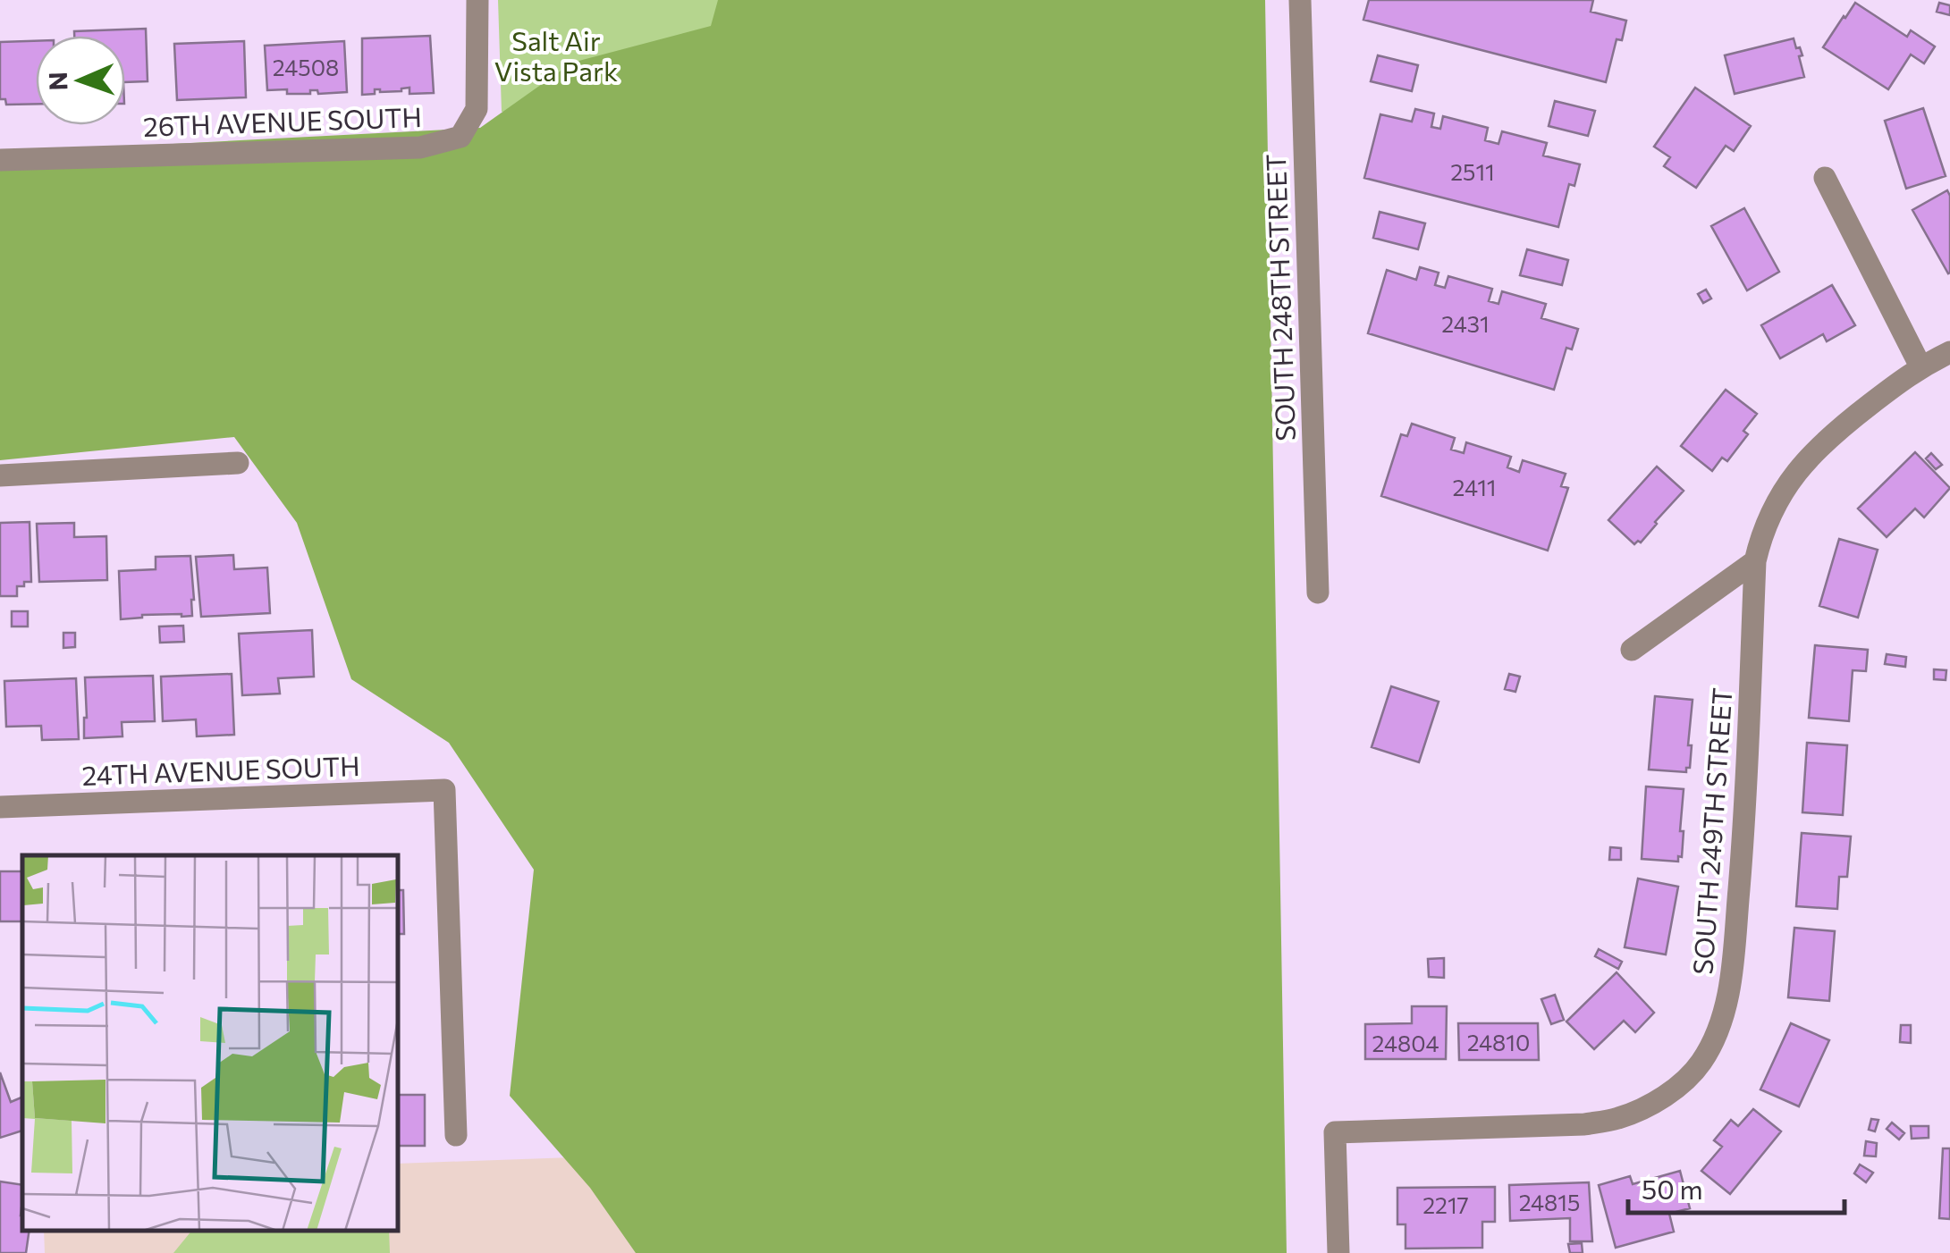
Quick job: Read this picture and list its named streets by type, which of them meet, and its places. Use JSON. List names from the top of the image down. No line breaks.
{"streets":{"street":["26TH AVENUE SOUTH","SOUTH 248TH STREET","24TH AVENUE SOUTH","SOUTH 249TH STREET"]},"parks":["Salt Air Vista Park"],"house_numbers":["24508","2511","2431","2411","24810","24804","24815","2217"],"scale_bar":"50 m","north":"left"}
